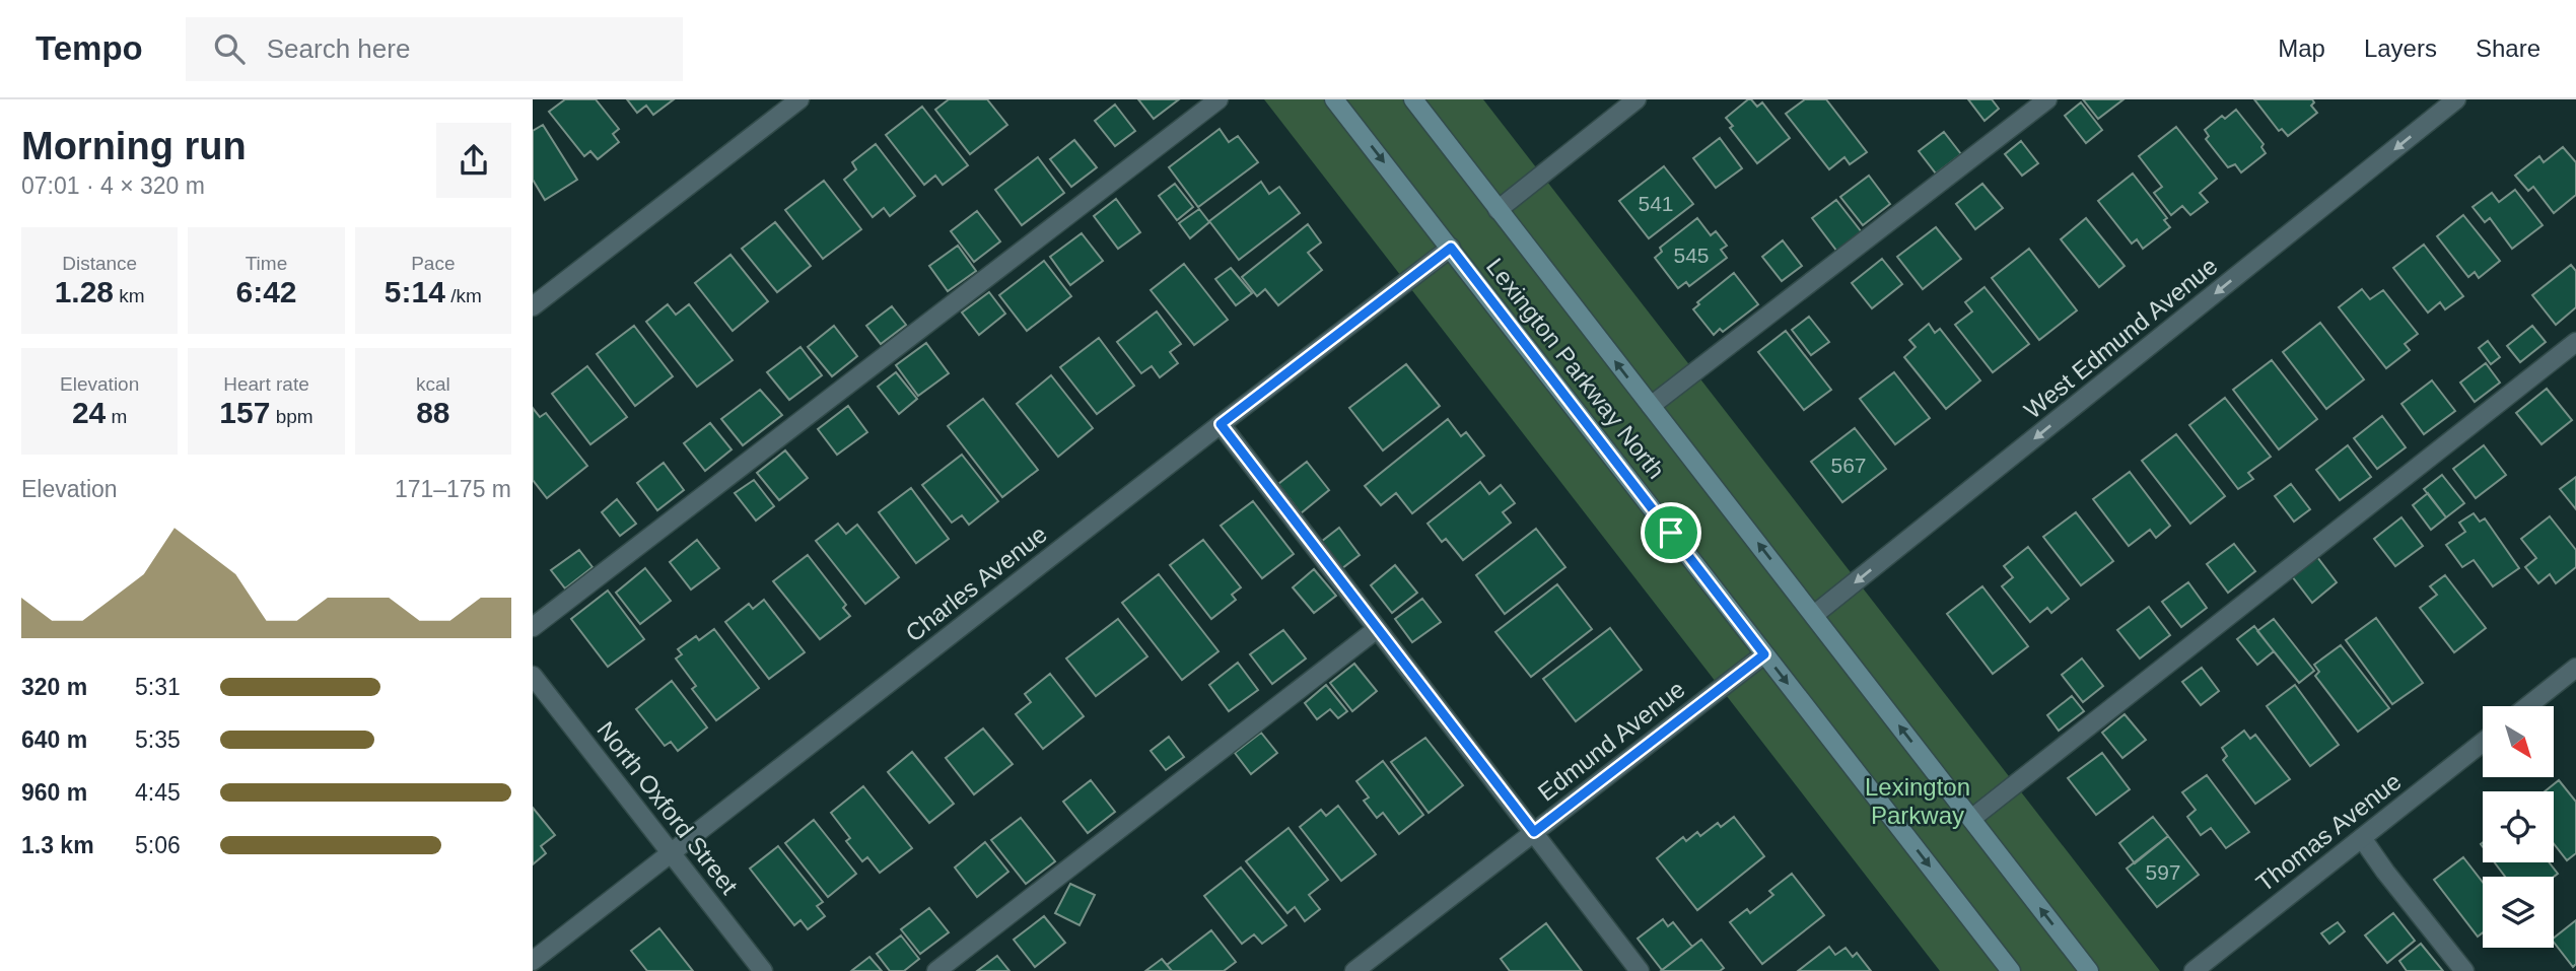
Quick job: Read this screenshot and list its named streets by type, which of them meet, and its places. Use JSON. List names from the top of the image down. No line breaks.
{"streets":{"main road":["Lexington Parkway North"],"street":["West Edmund Avenue","Charles Avenue","Edmund Avenue","North Oxford Street","Thomas Avenue"]},"crossings":[["West Edmund Avenue","Lexington Parkway North"],["Lexington Parkway North","Charles Avenue"],["Lexington Parkway North","Edmund Avenue"],["Charles Avenue","North Oxford Street"]],"one_way":["West Edmund Avenue"],"parks":["Lexington Parkway"],"house_numbers":["541","545","567","597"],"north":"bottom right","page":{"header":"Tempo","search":"Search here","nav":["Map","Layers","Share"],"heading":["Morning run","07:01 · 4 × 320 m"],"stats":[["Distance","1.28 km"],["Time","6:42"],["Pace","5:14 /km"],["Elevation","24 m"],["Heart rate","157 bpm"],["kcal","88"]],"chart":["Elevation","171–175 m"],"list":[{"name":"320 m","note":"5:31"},{"name":"640 m","note":"5:35"},{"name":"960 m","note":"4:45"},{"name":"1.3 km","note":"5:06"}]}}
